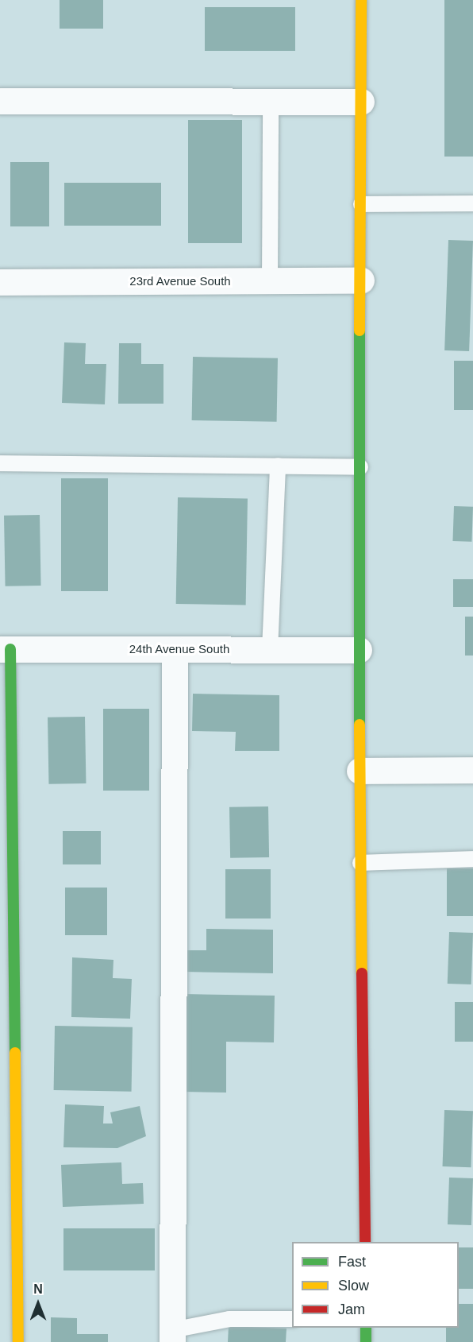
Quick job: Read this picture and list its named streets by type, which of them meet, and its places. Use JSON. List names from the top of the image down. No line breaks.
{"streets":{"street":["23rd Avenue South","24th Avenue South"]},"legend":["Fast","Slow","Jam"],"north":"top"}
